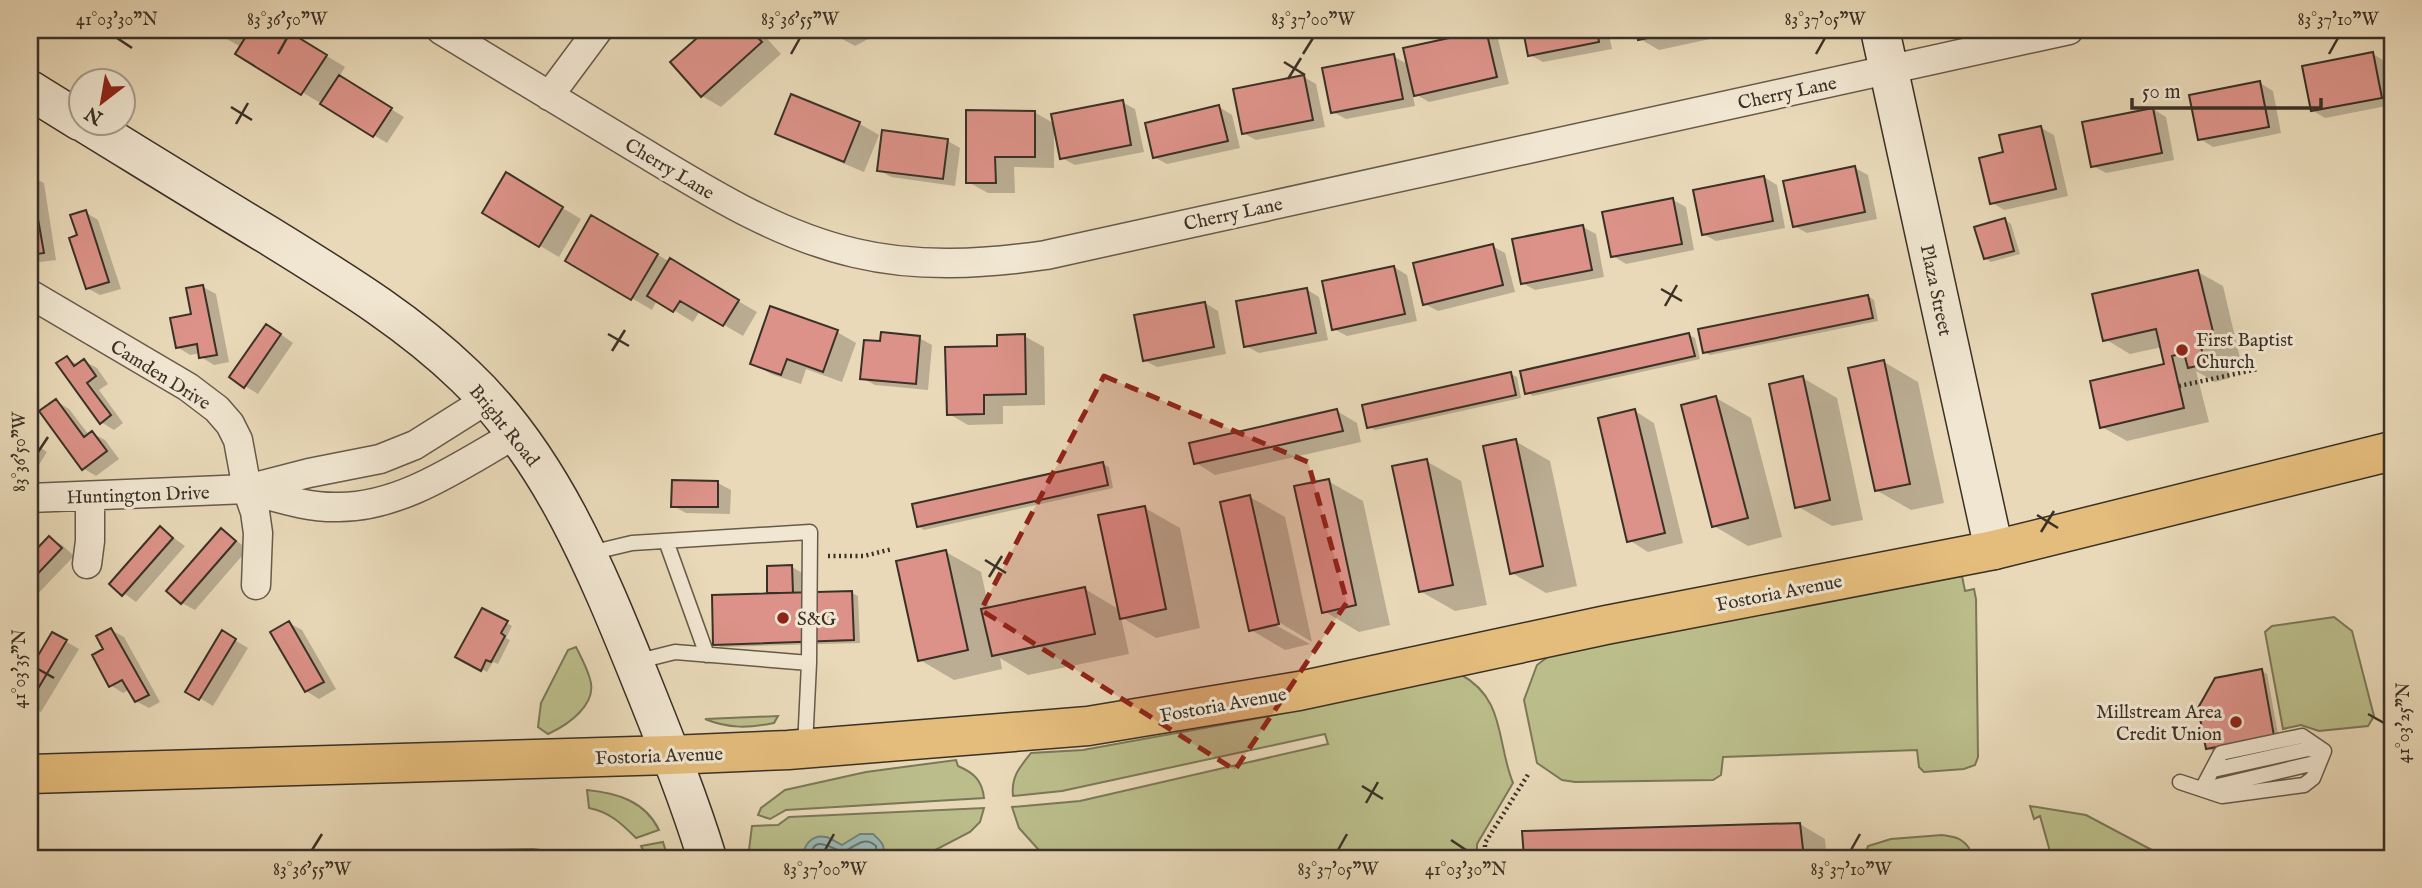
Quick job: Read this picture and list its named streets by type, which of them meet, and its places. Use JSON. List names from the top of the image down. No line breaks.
{"streets":{"main road":["Plaza Street","Bright Road","Fostoria Avenue"],"street":["Cherry Lane","Camden Drive","Huntington Drive"]},"crossings":[["Cherry Lane","Plaza Street"],["Plaza Street","Fostoria Avenue"],["Camden Drive","Huntington Drive"],["Bright Road","Huntington Drive"],["Bright Road","Fostoria Avenue"]],"places":["First Baptist Church","S&G","Millstream Area Credit Union"],"scale_bar":"50 m","north":"bottom left","coordinates":["41°03'30\"N","83°36'50\"W","83°36'55\"W","83°37'00\"W","83°37'05\"W","83°37'10\"W","41°03'35\"N","41°03'25\"N"]}
